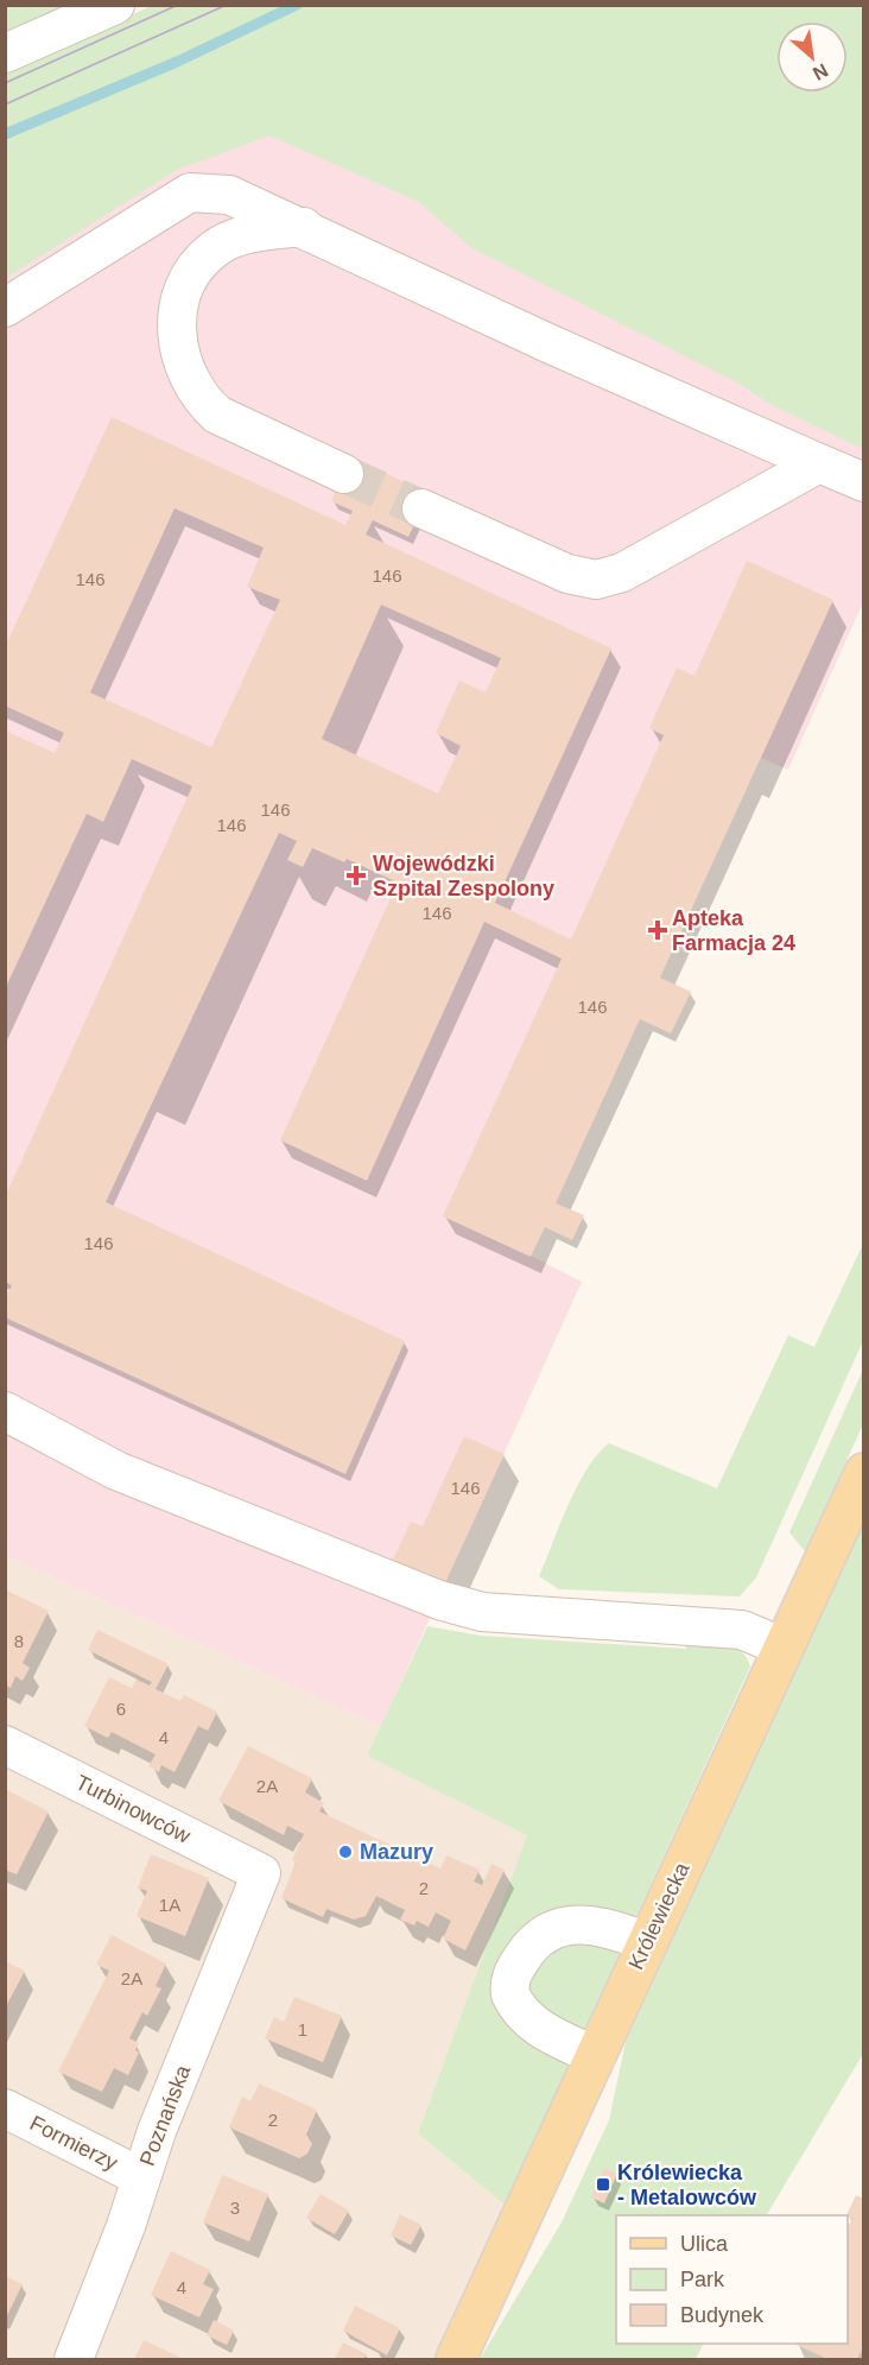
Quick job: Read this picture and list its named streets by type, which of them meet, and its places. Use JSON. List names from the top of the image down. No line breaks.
{"streets":{"main road":["Królewiecka"],"street":["Turbinowców","Poznańska","Formierzy"]},"crossings":[["Turbinowców","Poznańska"],["Poznańska","Formierzy"]],"places":{"health":["Wojewódzki Szpital Zespolony","Apteka Farmacja 24"],"other":["Mazury"],"transit":["Królewiecka - Metalowców"]},"house_numbers":["146","146","146","146","146","146","146","146","8","6","4","2A","2","1A","2A","1","2","3","4"],"legend":["Ulica","Park","Budynek"],"north":"bottom right"}
